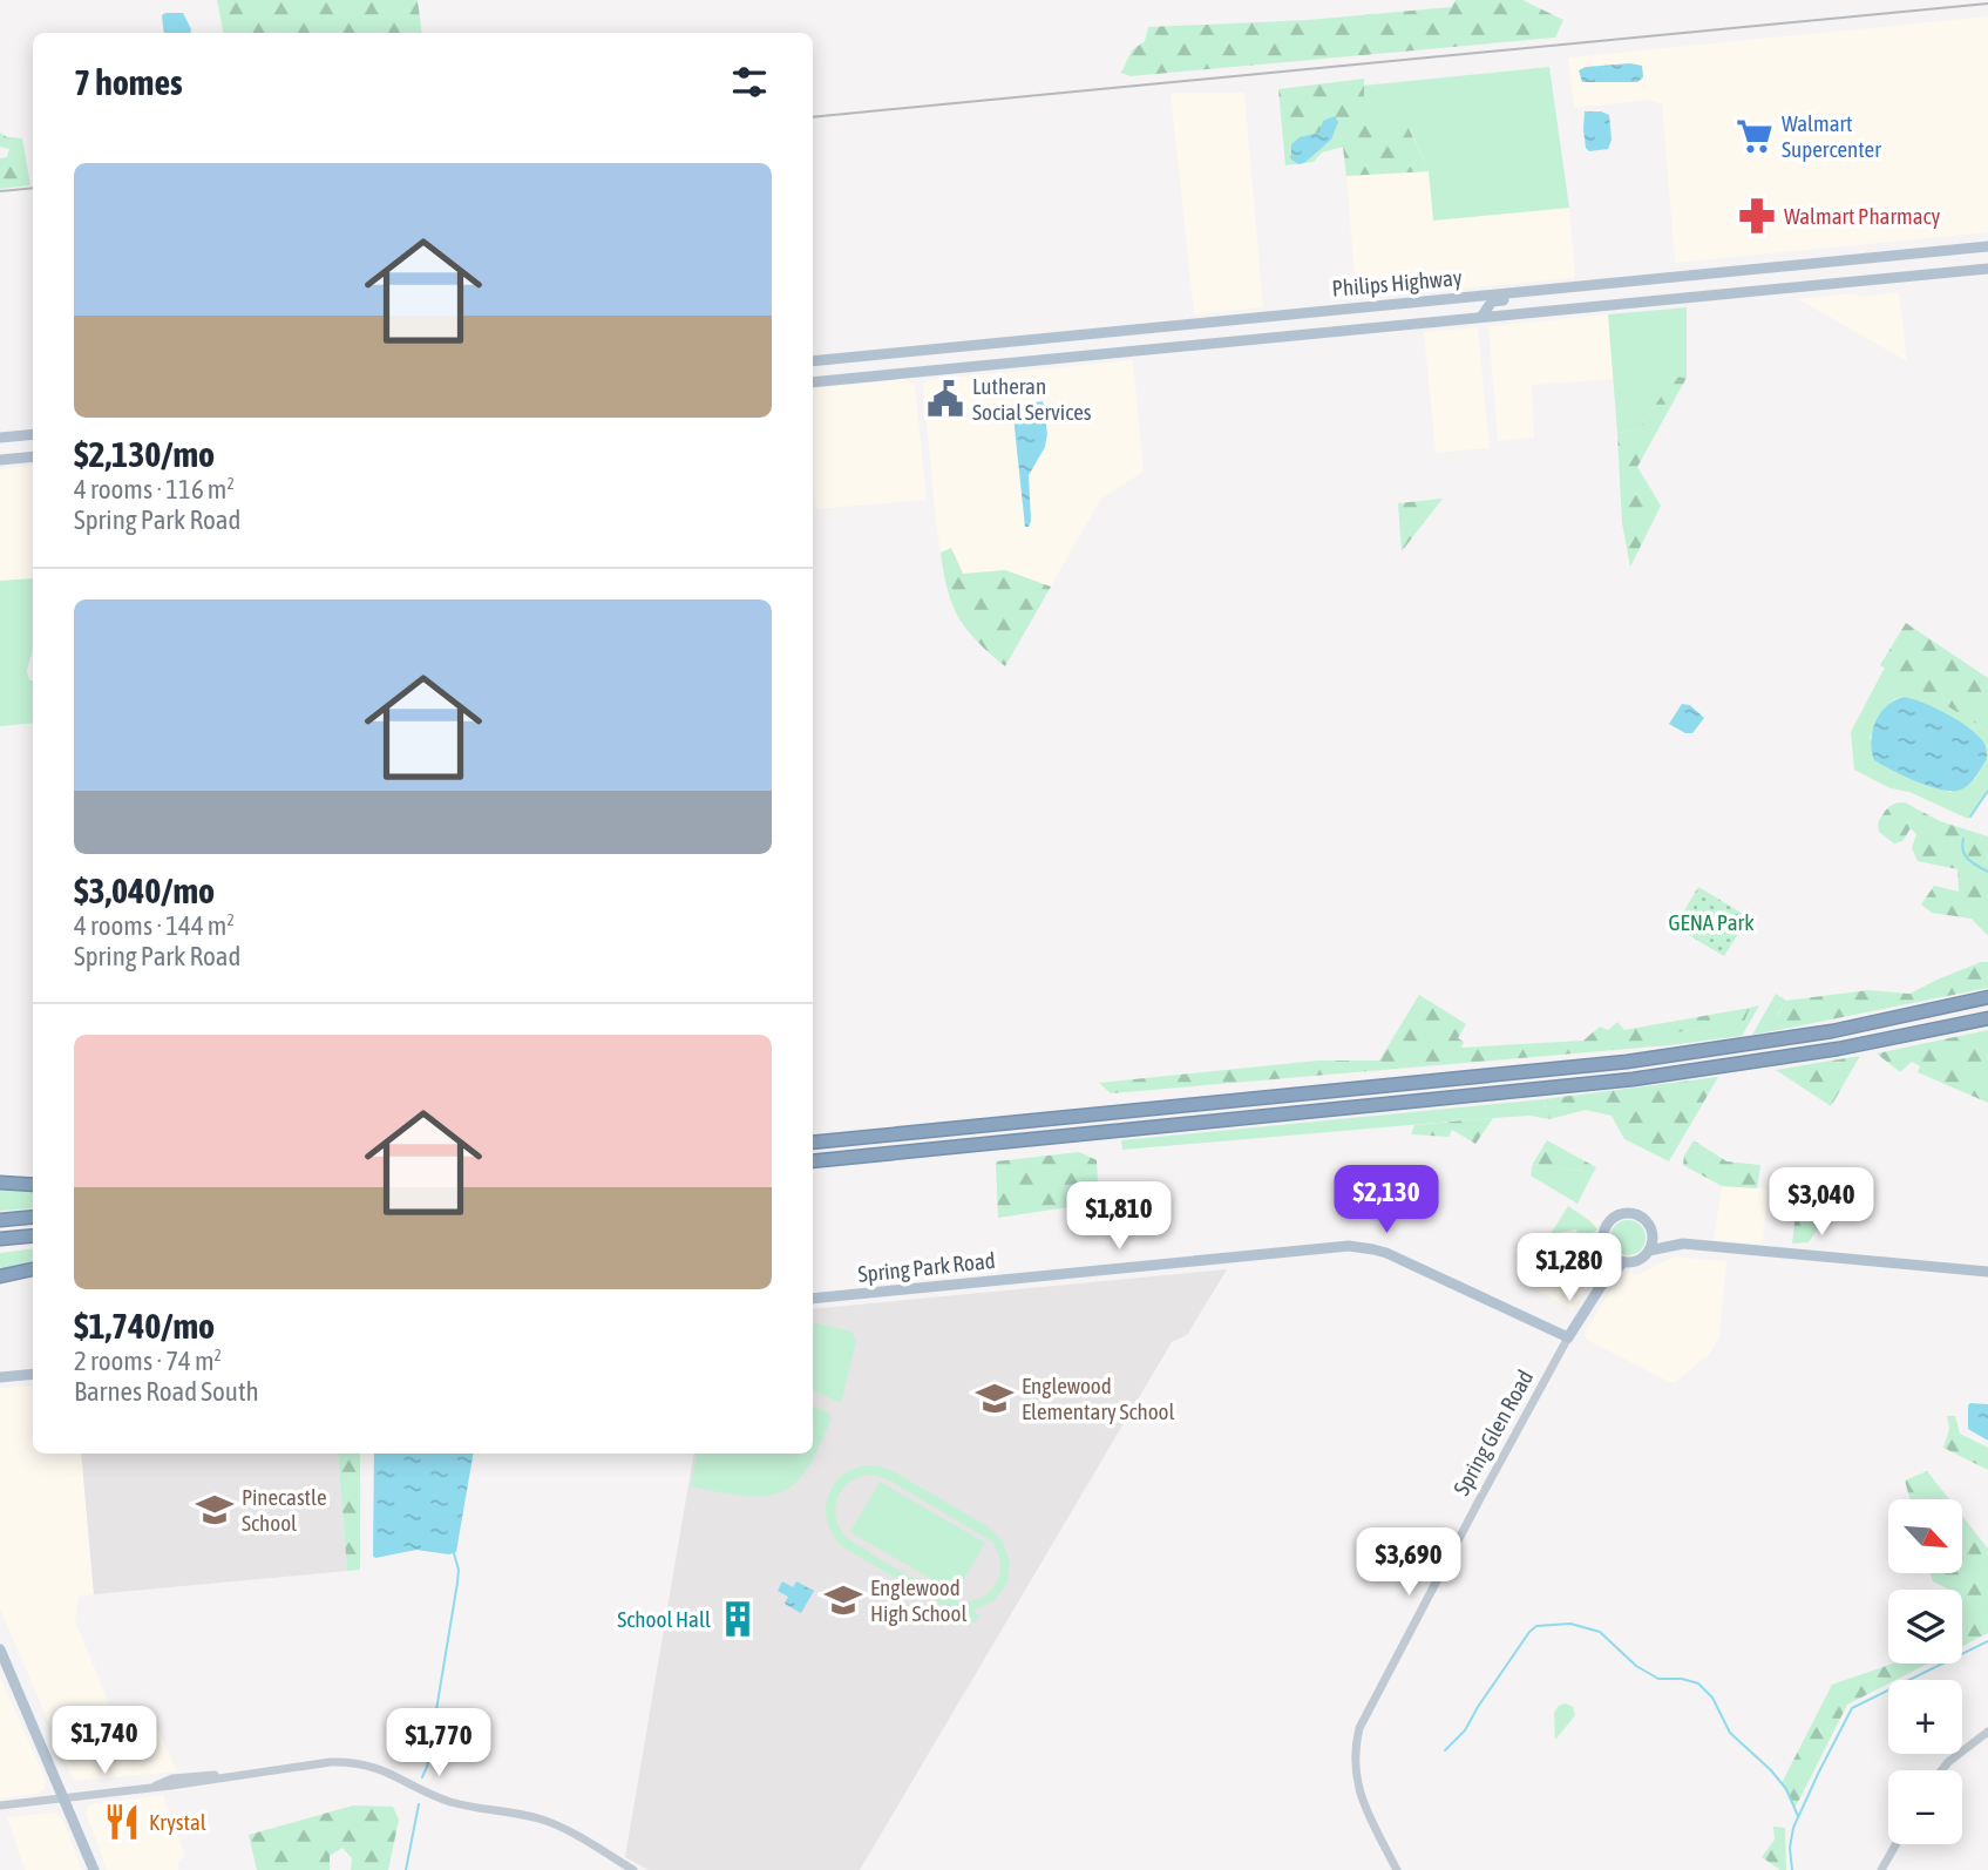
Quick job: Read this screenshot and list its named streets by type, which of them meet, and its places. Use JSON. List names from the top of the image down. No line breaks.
{"streets":{"main road":["Philips Highway","Spring Park Road","Spring Glen Road"]},"crossings":[["Spring Park Road","Spring Glen Road"]],"parks":["GENA Park"],"places":{"supermarket":["Walmart Supercenter"],"pharmacy":["Walmart Pharmacy"],"public building":["Lutheran Social Services"],"school or university":["Englewood Elementary School","Pinecastle School","Englewood High School"],"building":["School Hall"],"restaurant":["Krystal"]},"north":"bottom right","page":{"heading":"7 homes","list":[{"name":"$2,130/mo","note":"4 rooms · 116 m² · Spring Park Road"},{"name":"$3,040/mo","note":"4 rooms · 144 m² · Spring Park Road"},{"name":"$1,740/mo","note":"2 rooms · 74 m² · Barnes Road South"}],"price":["$2,130","$3,040","$1,810","$1,280","$3,690","$1,740","$1,770"],"map_buttons":["+","−"]}}
